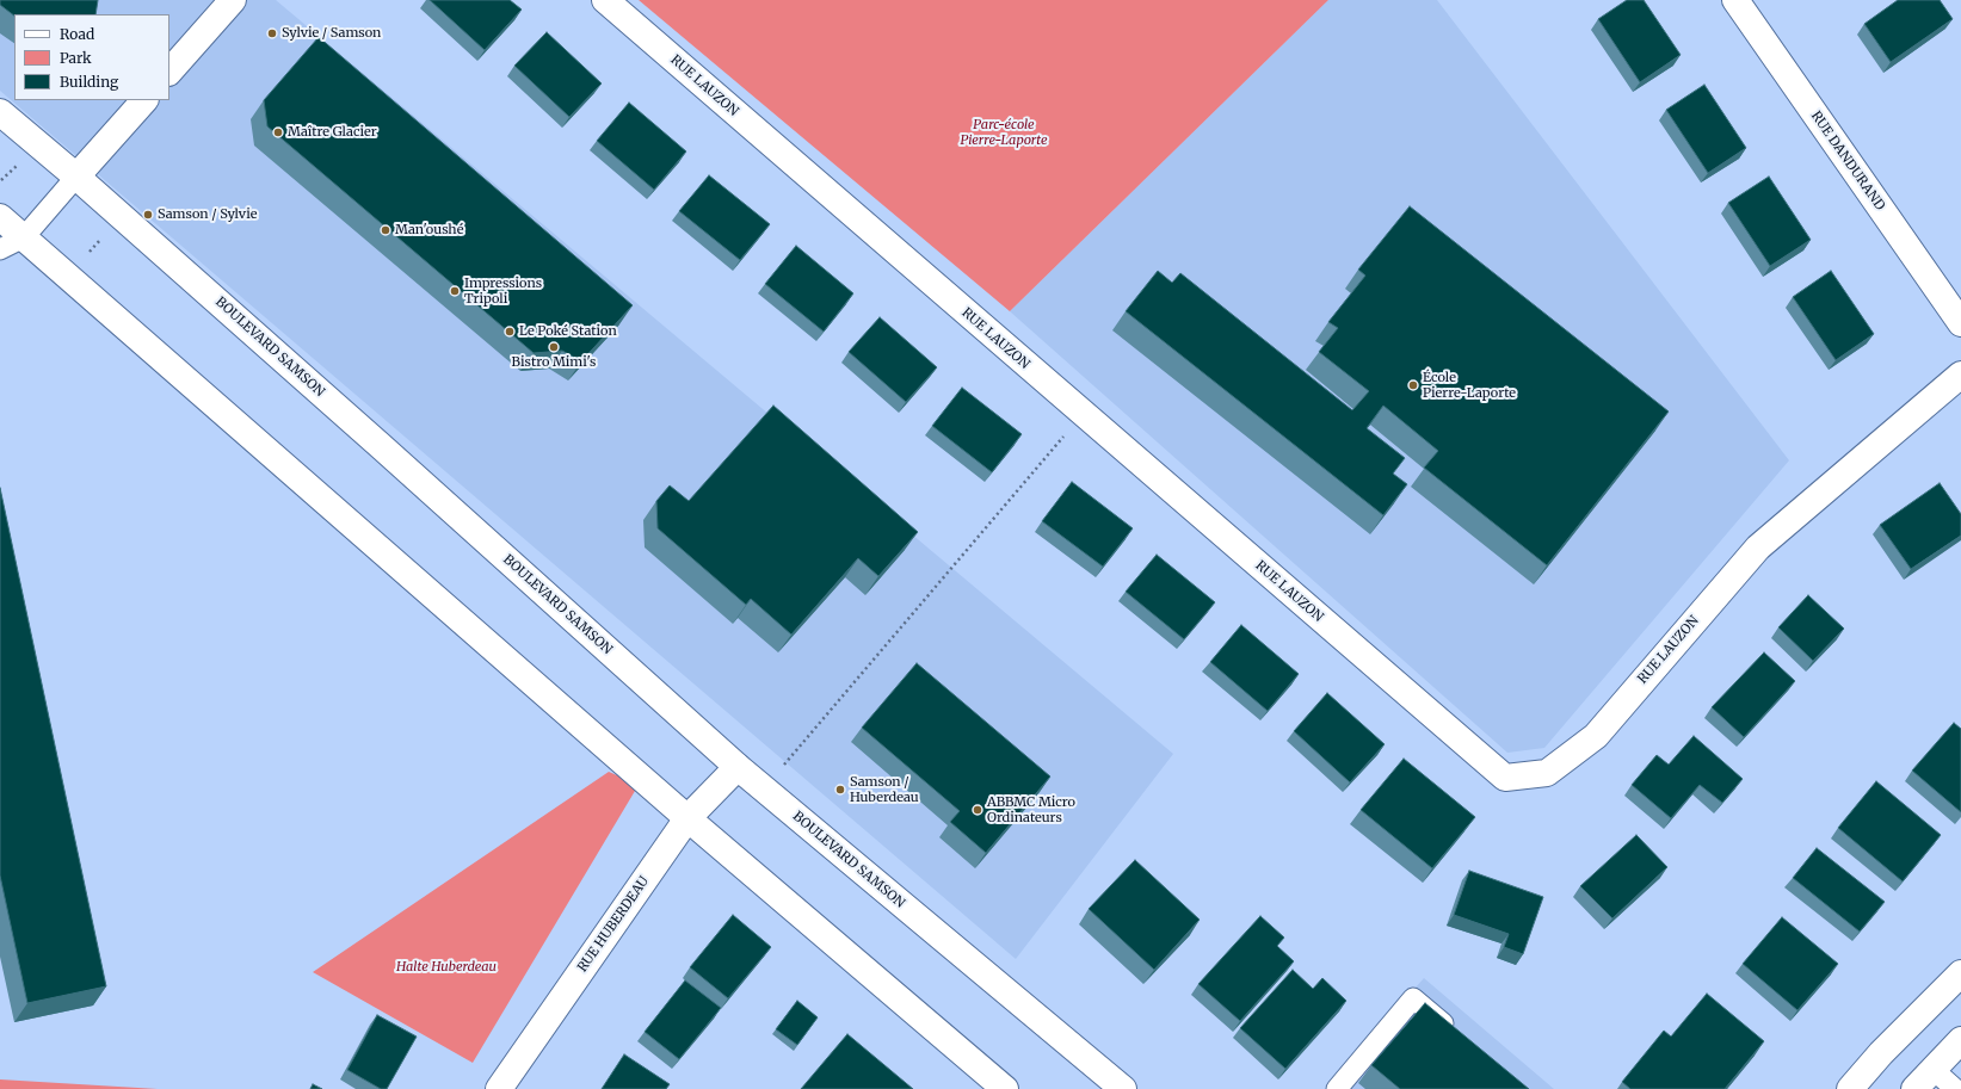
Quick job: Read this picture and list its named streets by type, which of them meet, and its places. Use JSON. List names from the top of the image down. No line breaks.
{"streets":{"street":["RUE LAUZON","RUE DANDURAND","BOULEVARD SAMSON","RUE HUBERDEAU"]},"crossings":[["BOULEVARD SAMSON","RUE HUBERDEAU"]],"parks":["Parc-école Pierre-Laporte","Halte Huberdeau"],"places":["Sylvie / Samson","Maître Glacier","Samson / Sylvie","Man'oushé","Impressions Tripoli","Le Poké Station","Bistro Mimi's","École Pierre-Laporte","Samson / Huberdeau","ABBMC Micro Ordinateurs"],"legend":["Road","Park","Building"]}
